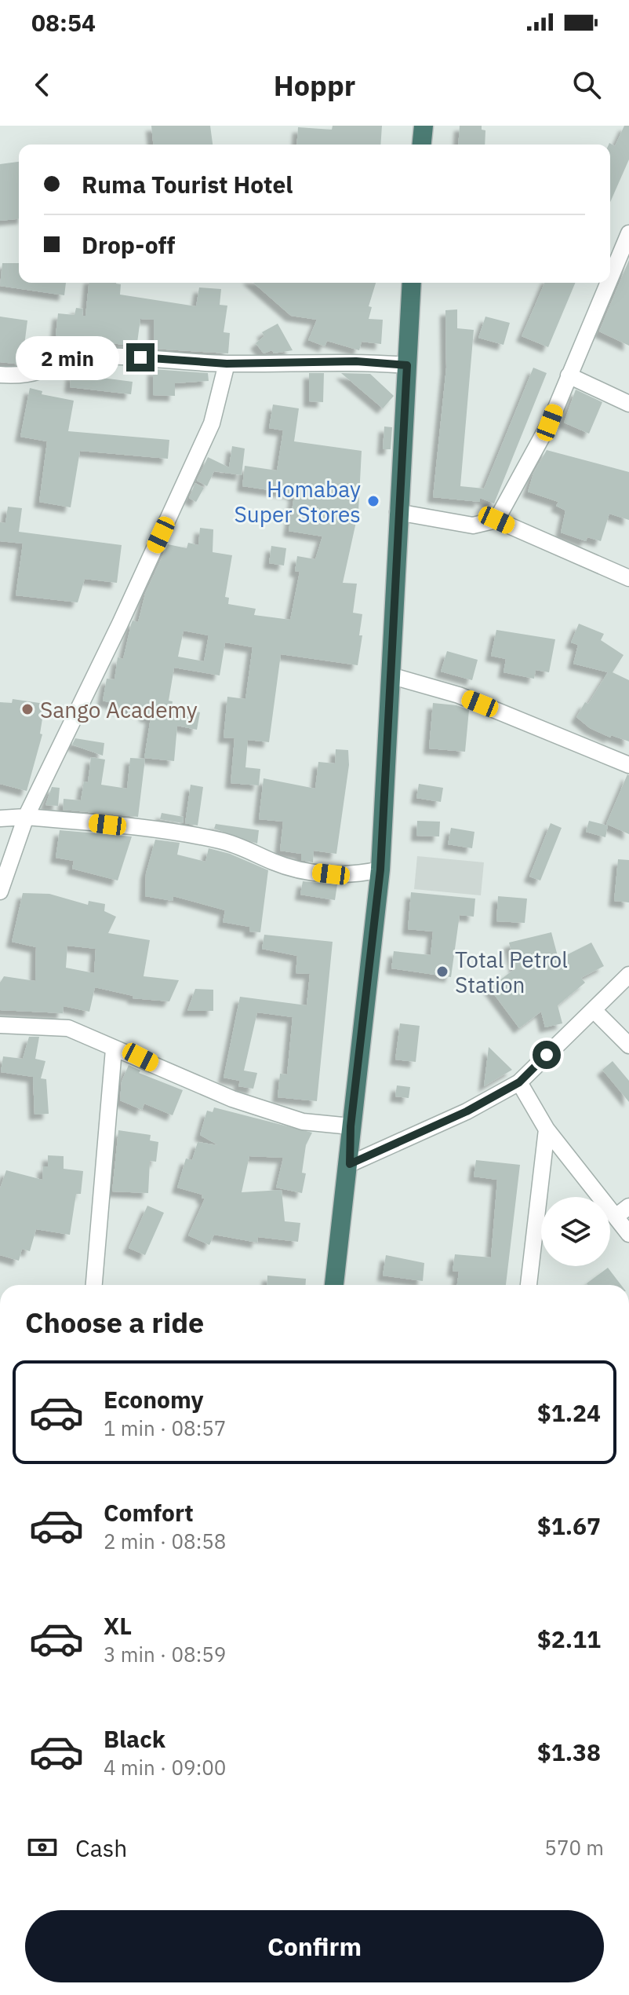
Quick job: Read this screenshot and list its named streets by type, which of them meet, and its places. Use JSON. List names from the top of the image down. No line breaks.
{"places":["Homabay Super Stores","Sango Academy","Total Petrol Station"],"page":{"status":"08:54","header":"Hoppr","banner":["Ruma Tourist Hotel","Drop-off"],"bubble":"2 min","heading":"Choose a ride","list":[{"name":"Economy","note":"1 min · 08:57","value":"$1.24"},{"name":"Comfort","note":"2 min · 08:58","value":"$1.67"},{"name":"XL","note":"3 min · 08:59","value":"$2.11"},{"name":"Black","note":"4 min · 09:00","value":"$1.38"}],"pay":["Cash","570 m"],"buttons":"Confirm"}}
